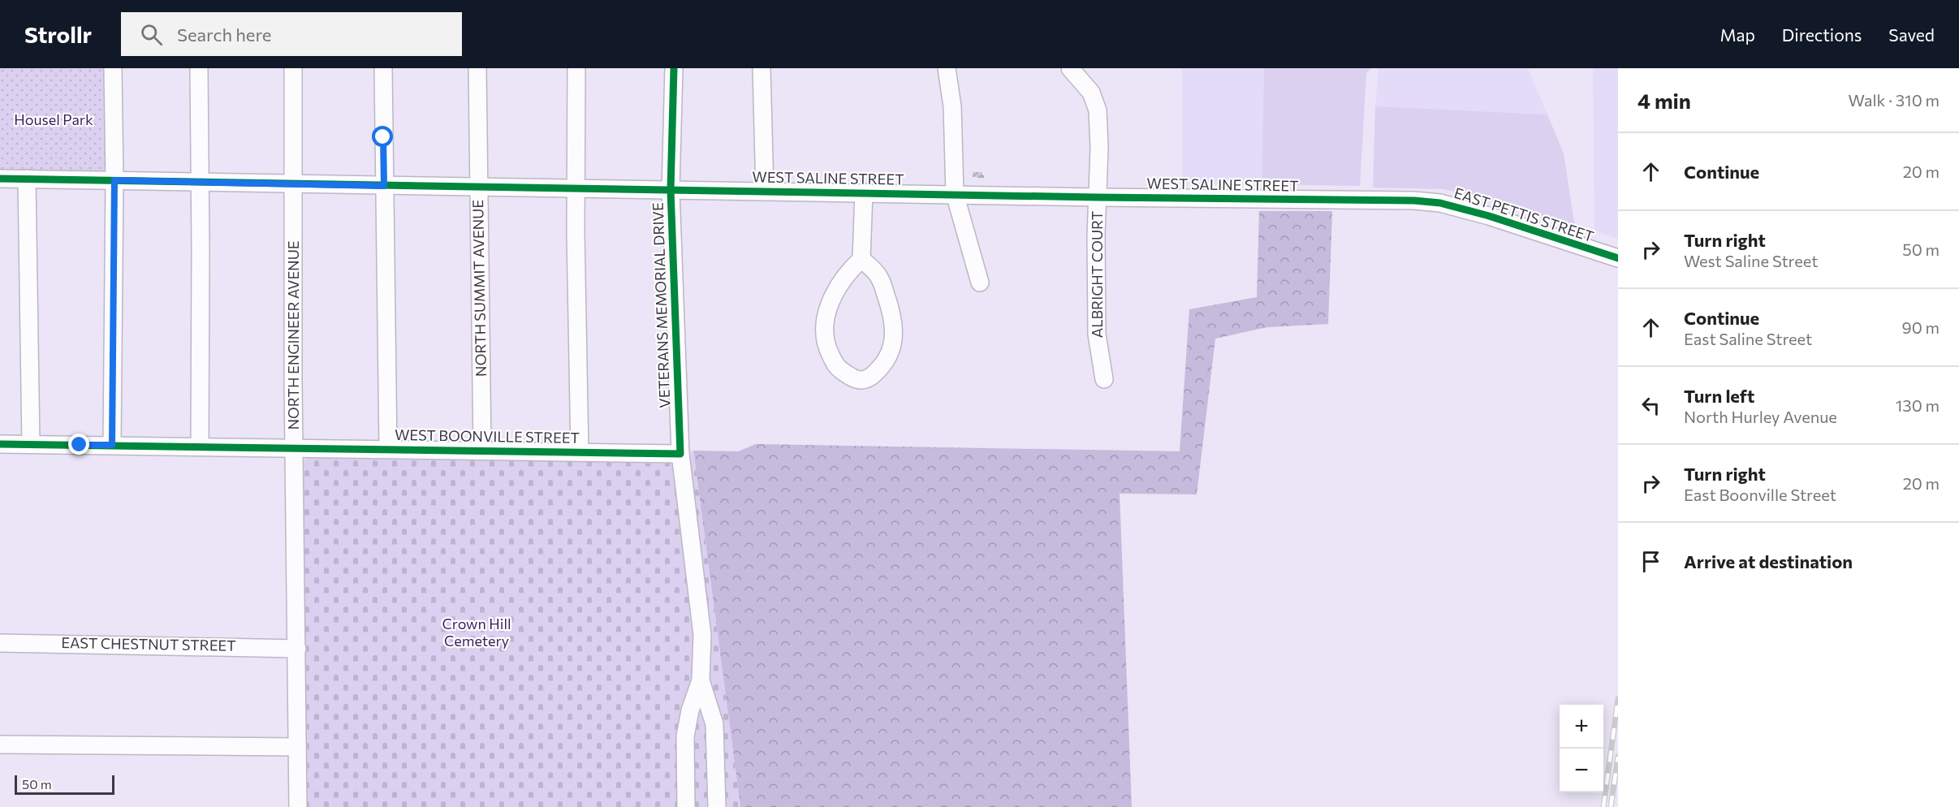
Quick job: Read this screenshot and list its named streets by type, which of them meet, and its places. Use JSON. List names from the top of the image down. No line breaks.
{"streets":{"street":["WEST SALINE STREET","EAST PETTIS STREET","ALBRIGHT COURT","NORTH SUMMIT AVENUE","VETERANS MEMORIAL DRIVE","NORTH ENGINEER AVENUE","WEST BOONVILLE STREET","EAST CHESTNUT STREET"]},"crossings":[["WEST SALINE STREET","EAST PETTIS STREET"],["WEST SALINE STREET","ALBRIGHT COURT"],["WEST SALINE STREET","NORTH SUMMIT AVENUE"],["WEST SALINE STREET","VETERANS MEMORIAL DRIVE"],["WEST SALINE STREET","NORTH ENGINEER AVENUE"],["NORTH SUMMIT AVENUE","WEST BOONVILLE STREET"],["VETERANS MEMORIAL DRIVE","WEST BOONVILLE STREET"],["NORTH ENGINEER AVENUE","WEST BOONVILLE STREET"],["NORTH ENGINEER AVENUE","EAST CHESTNUT STREET"]],"parks":["Housel Park","Crown Hill Cemetery"],"scale_bar":"50 m","page":{"header":"Strollr","search":"Search here","nav":["Map","Directions","Saved"],"heading":["4 min","Walk · 310 m"],"list":[["Continue","20 m"],["Turn right","West Saline Street","50 m"],["Continue","East Saline Street","90 m"],["Turn left","North Hurley Avenue","130 m"],["Turn right","East Boonville Street","20 m"],"Arrive at destination"],"map_buttons":["+","−"],"scale":"50 m"}}
